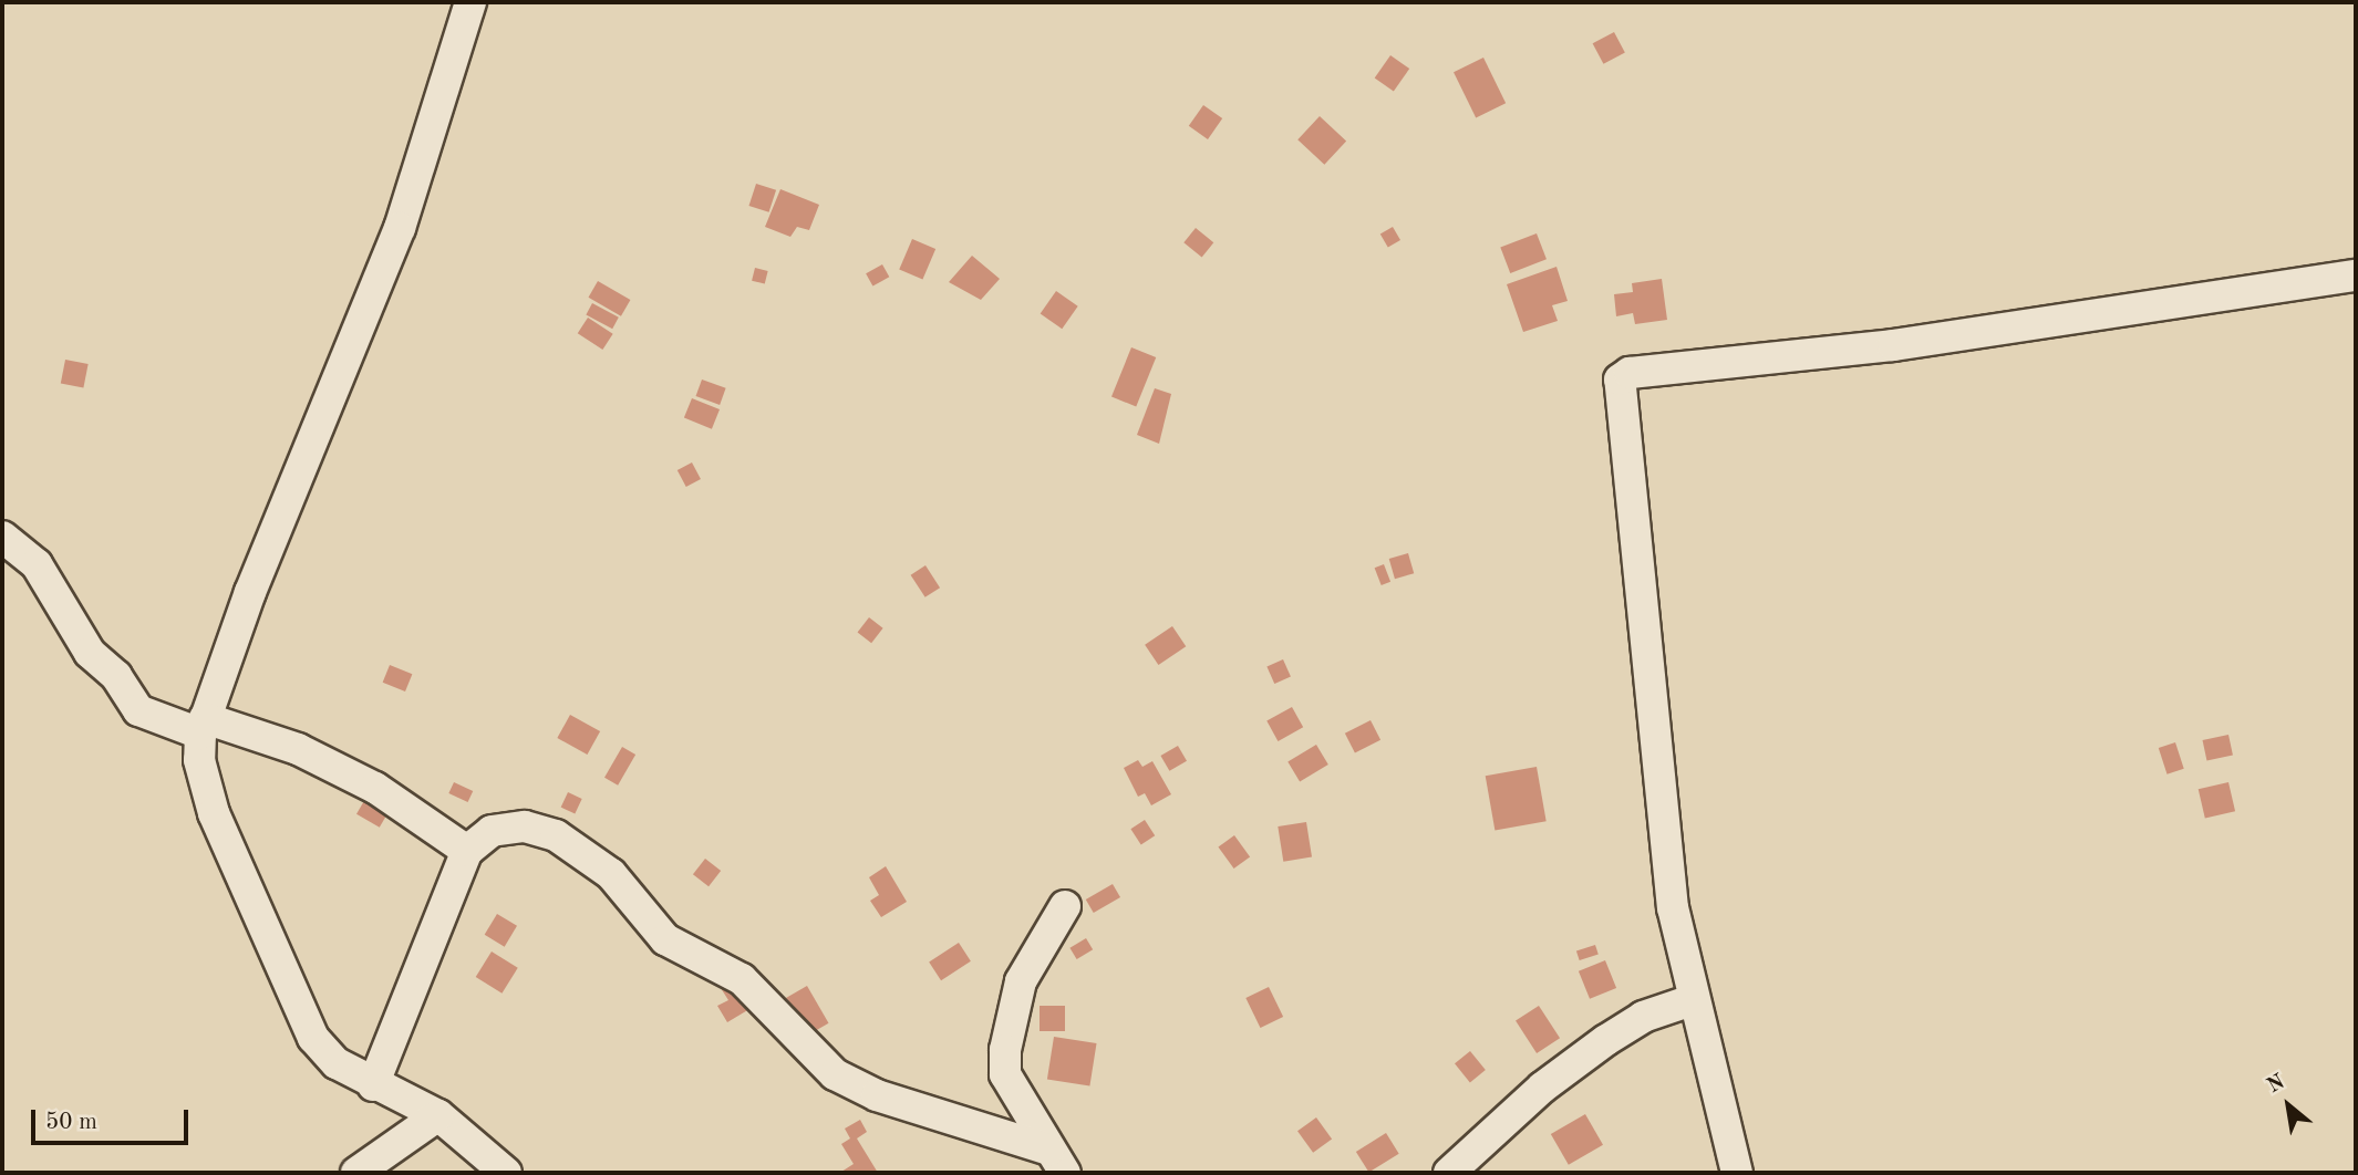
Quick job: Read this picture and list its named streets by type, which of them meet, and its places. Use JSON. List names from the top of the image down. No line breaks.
{"scale_bar":"50 m","north":"top left"}
